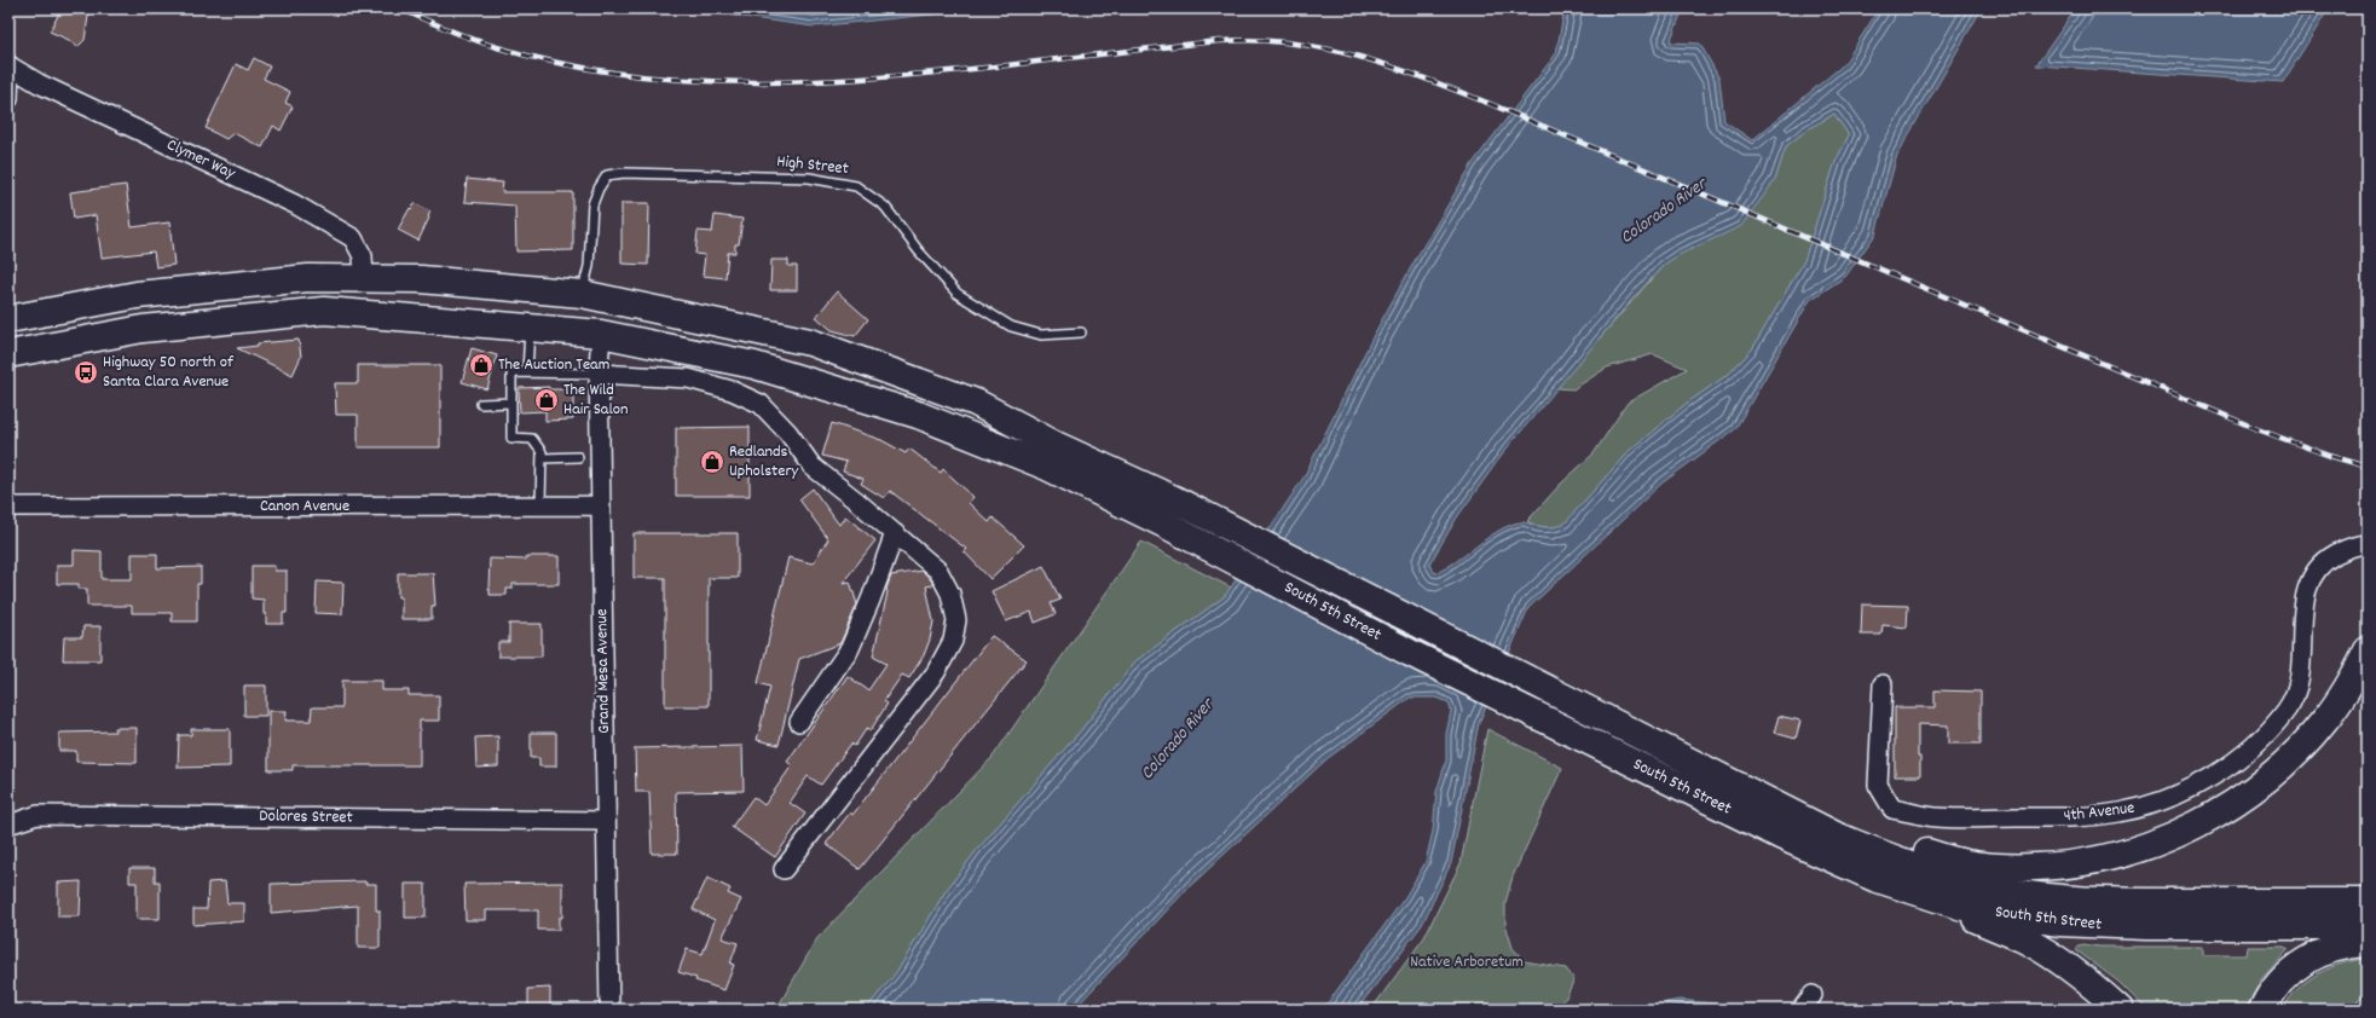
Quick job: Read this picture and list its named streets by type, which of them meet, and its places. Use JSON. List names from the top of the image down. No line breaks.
{"streets":{"highway":["South 5th Street"],"street":["Clymer Way","Canon Avenue","Grand Mesa Avenue","4th Avenue","Dolores Street"],"lane":["High Street"]},"crossings":[["Canon Avenue","Grand Mesa Avenue"],["Grand Mesa Avenue","Dolores Street"]],"water":["Colorado River"],"parks":["Native Arboretum"],"places":{"shop":["The Auction Team","The Wild Hair Salon","Redlands Upholstery"],"bus stop":["Highway 50 north of Santa Clara Avenue"]}}
